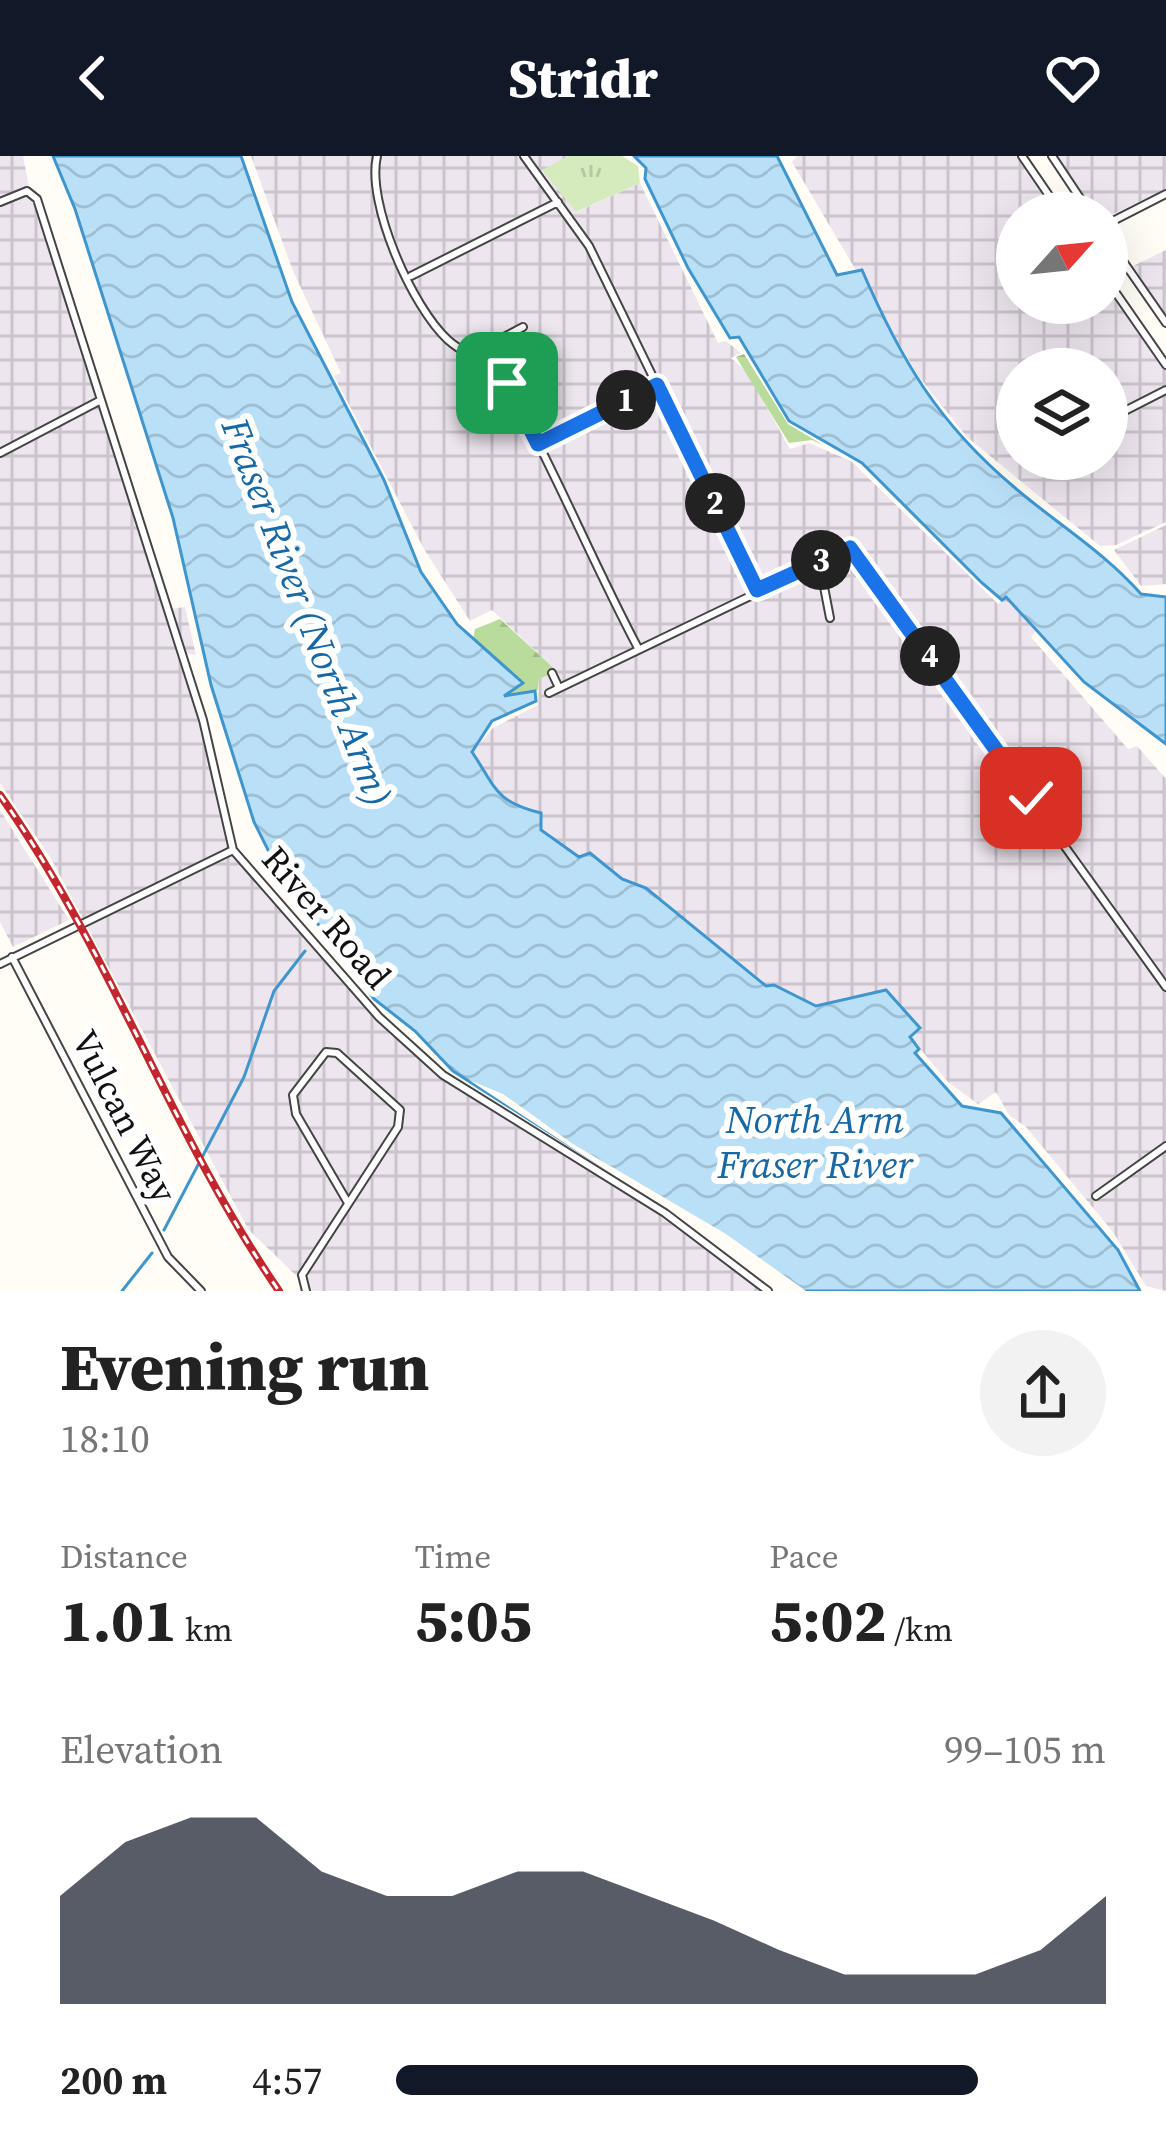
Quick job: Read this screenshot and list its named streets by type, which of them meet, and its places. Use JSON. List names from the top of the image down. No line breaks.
{"streets":{"street":["River Road","Vulcan Way"]},"water":["Fraser River (North Arm)","North Arm Fraser River"],"north":"top right","page":{"header":"Stridr","pins":["1","2","3","4"],"heading":["Evening run","18:10"],"stats":[["Distance","1.01 km"],["Time","5:05"],["Pace","5:02 /km"]],"chart":["Elevation","99–105 m"],"list":[{"name":"200 m","note":"4:57"}]}}
